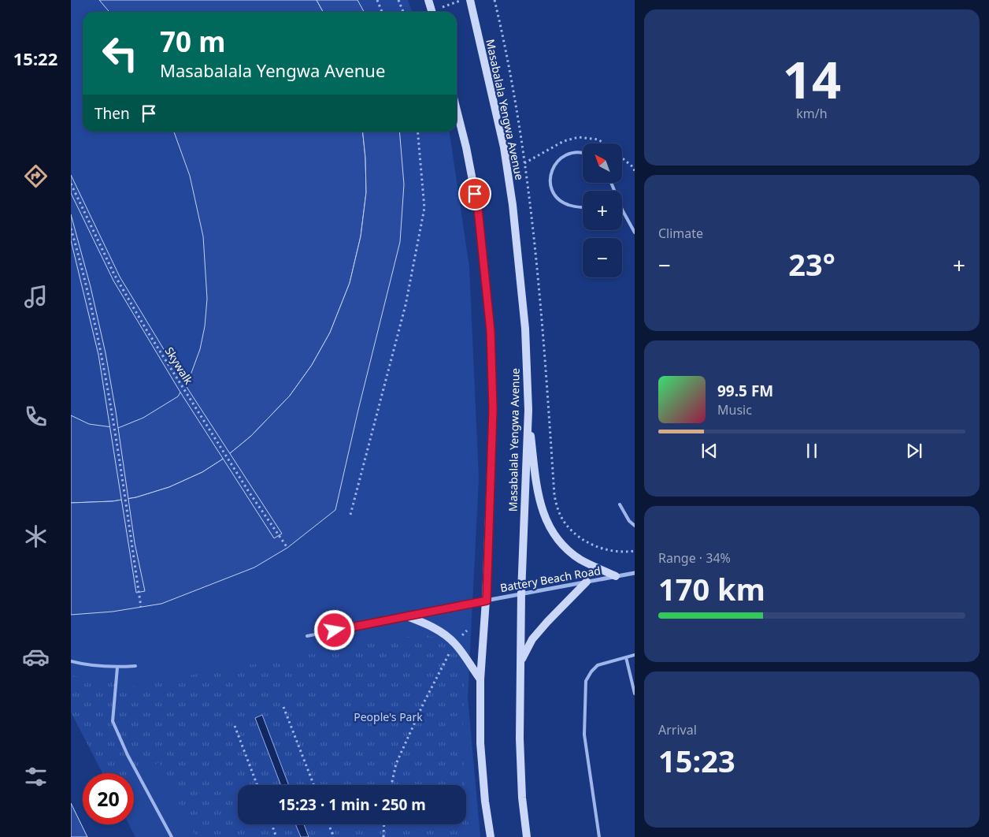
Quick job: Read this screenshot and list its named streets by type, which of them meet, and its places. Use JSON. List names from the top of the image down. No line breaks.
{"streets":{"main road":["Masabalala Yengwa Avenue"],"street":["Battery Beach Road"],"path":["Skywalk"]},"crossings":[["Masabalala Yengwa Avenue","Battery Beach Road"]],"parks":["People's Park"],"north":"top left","page":{"tabs":"15:22","tile":[["14","km/h"],"Climate",["Range · 34%","170 km"],["Arrival","15:23"]],"turn":["70 m","Masabalala Yengwa Avenue"],"then":"Then","map_buttons":["+","−"],"heat":["−","23°","+"],"song":["99.5 FM","Music"],"limit":"20","trip":"15:23 · 1 min · 250 m"}}
